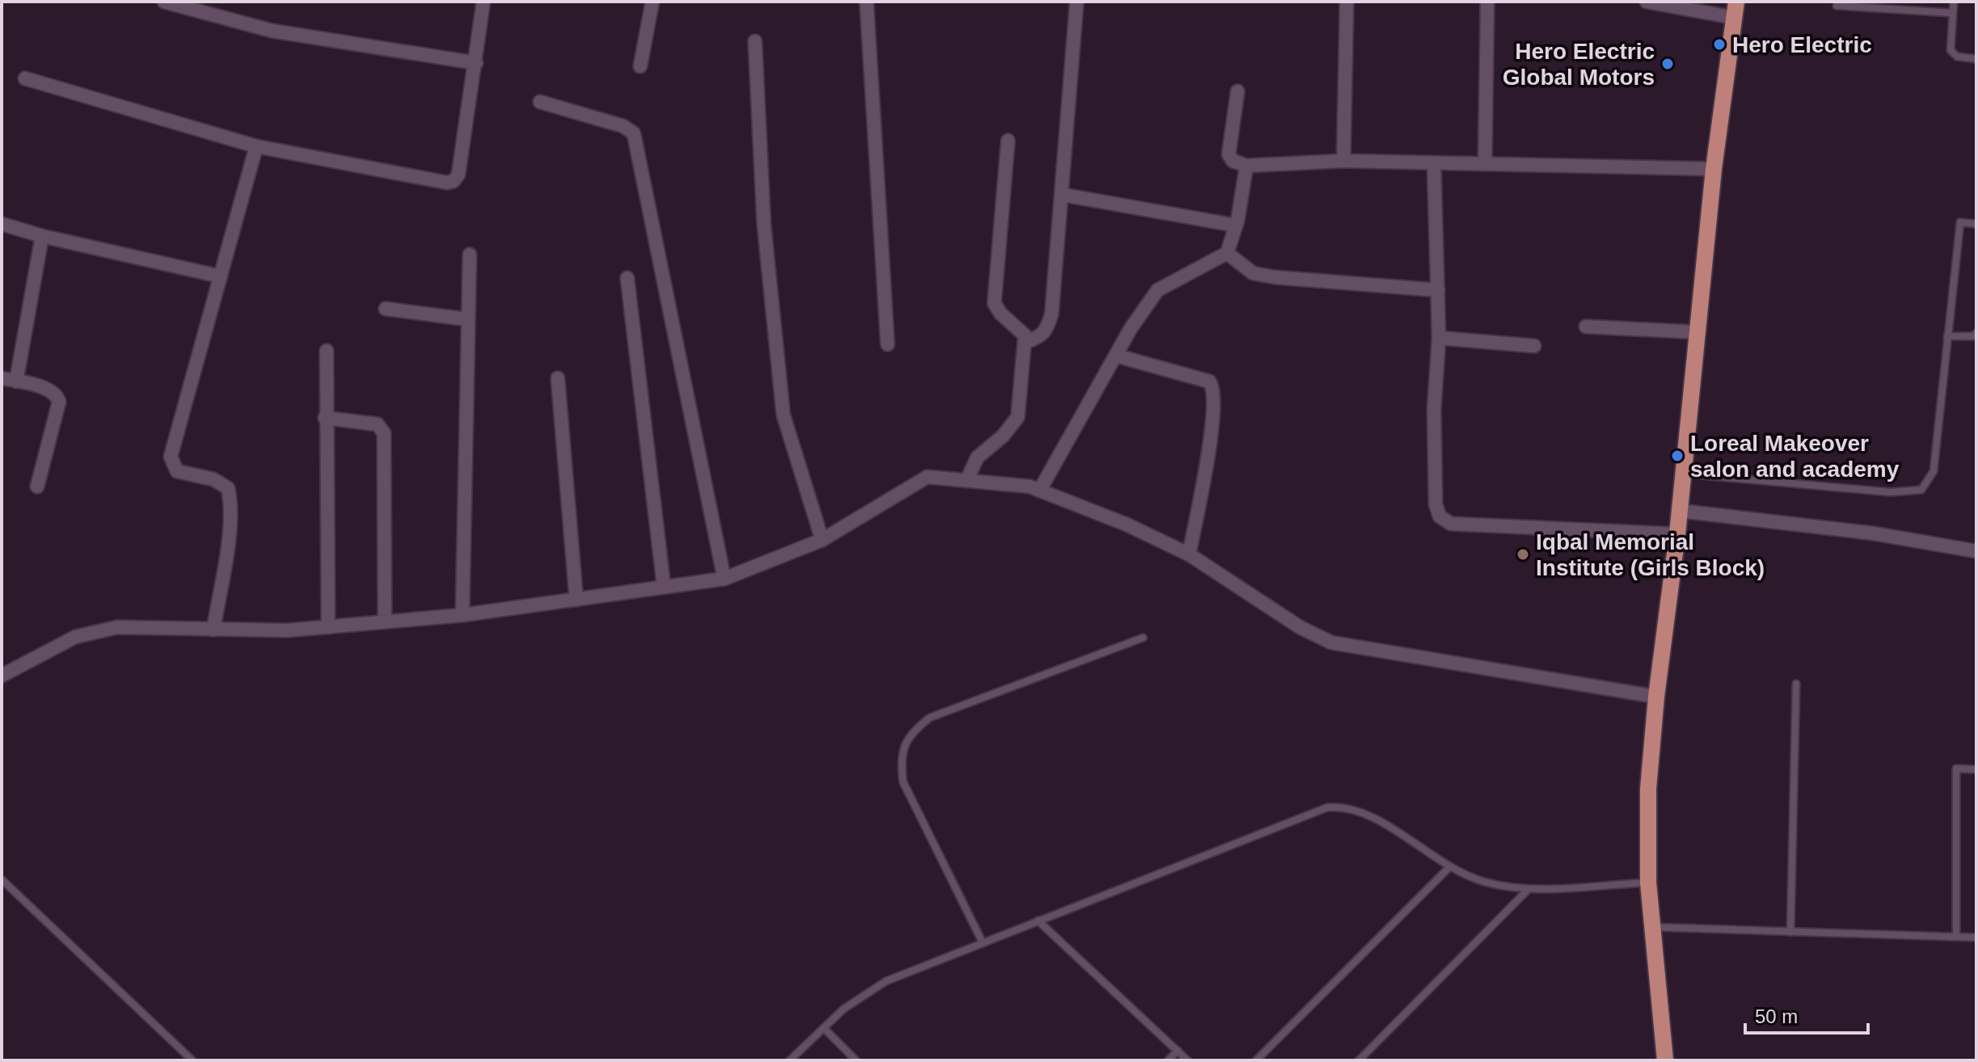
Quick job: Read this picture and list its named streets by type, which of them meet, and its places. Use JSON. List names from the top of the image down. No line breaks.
{"places":["Hero Electric","Hero Electric Global Motors","Loreal Makeover salon and academy","Iqbal Memorial Institute (Girls Block)"],"scale_bar":"50 m"}
